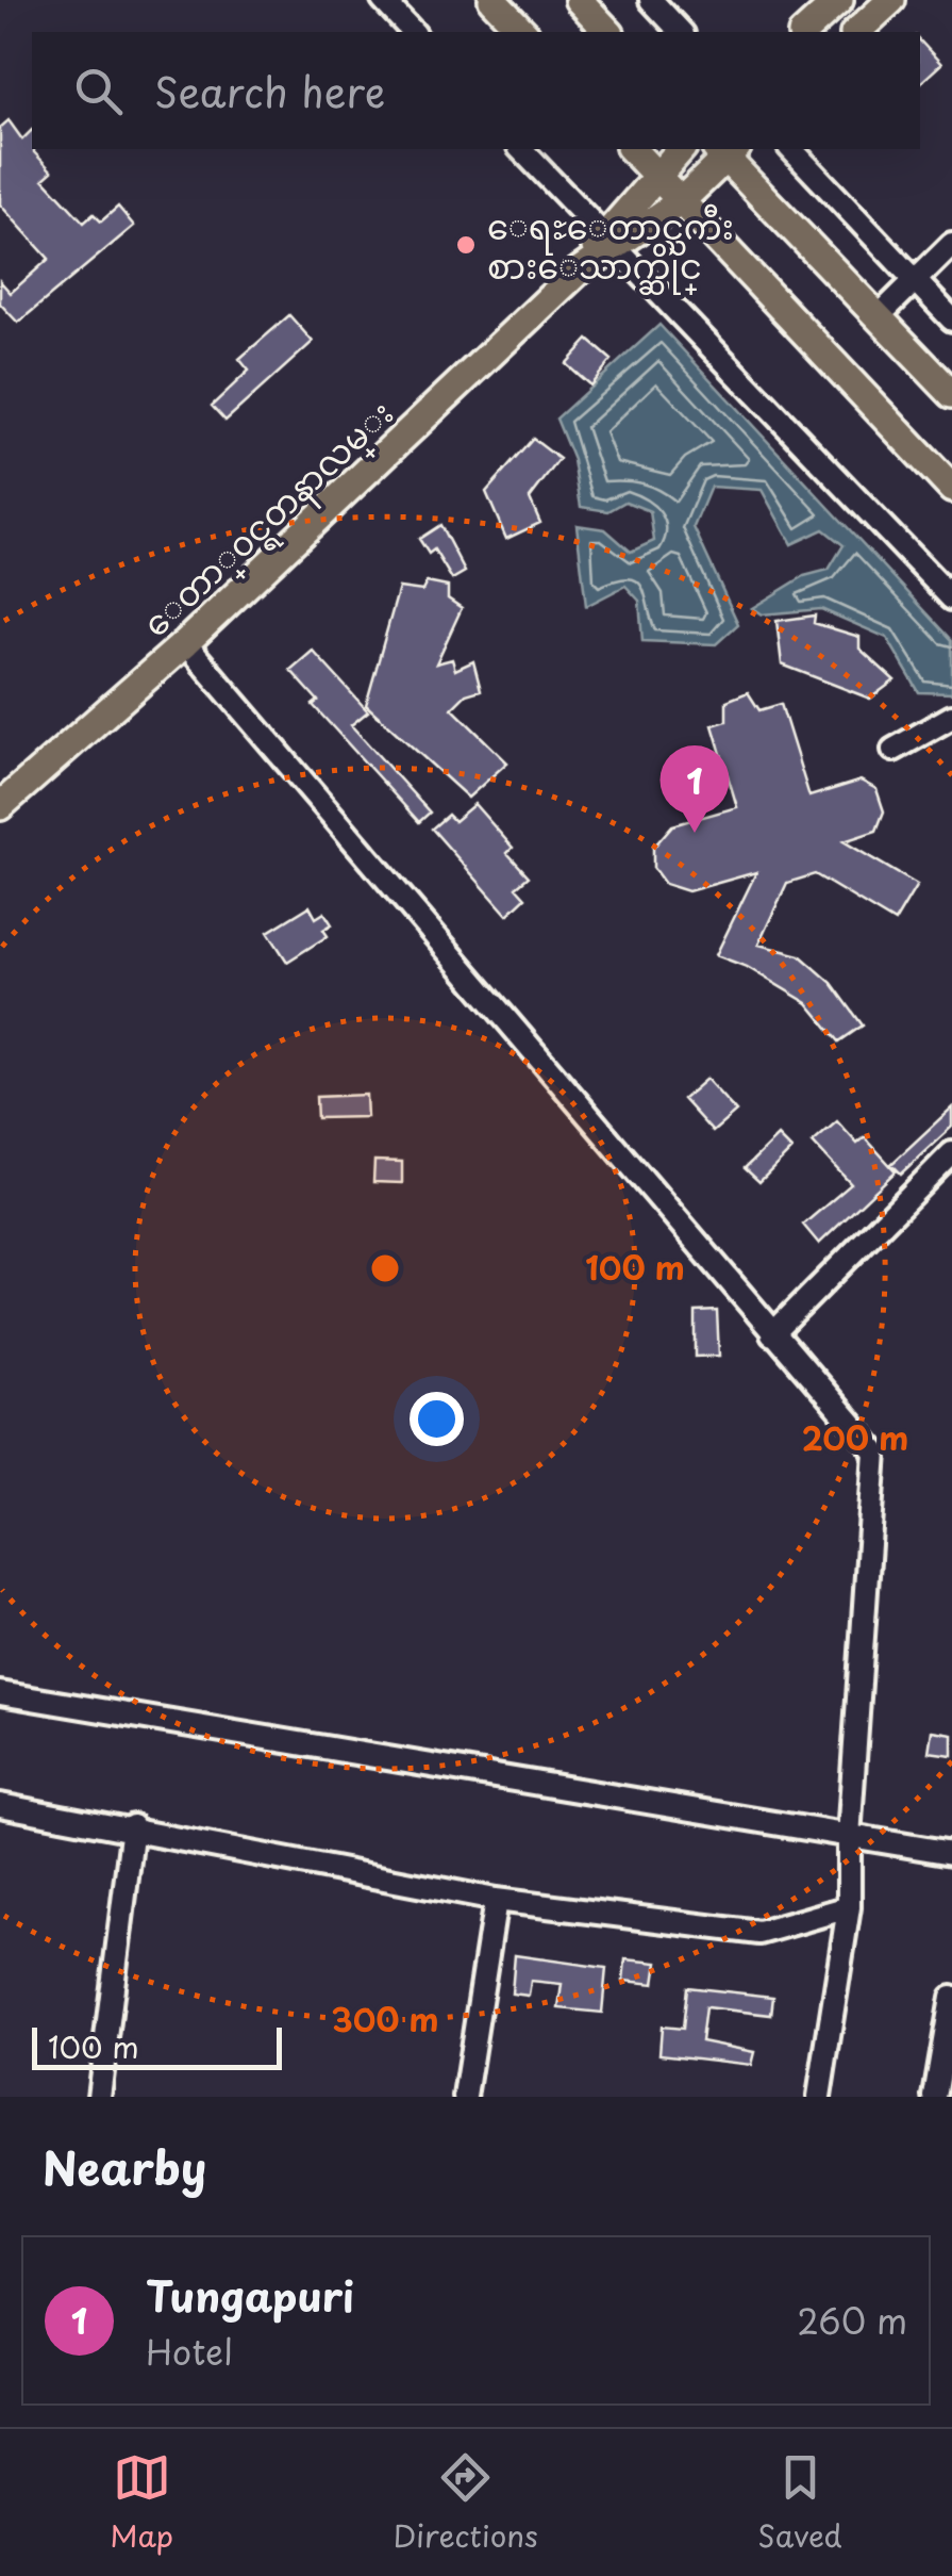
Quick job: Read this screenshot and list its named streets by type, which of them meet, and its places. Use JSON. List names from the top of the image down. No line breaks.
{"streets":{"main road":["ေတာ္၀င္ရတနာလမ္း"]},"places":["ေရႊေတာင္ႀကီး စားေသာက္ဆိုင္"],"scale_bar":"100 m","page":{"search":"Search here","pins":"1","scale":"100 m","heading":"Nearby","list":[{"mark":"1","name":"Tungapuri","note":"Hotel","value":"260 m"}],"nav":["Map","Directions","Saved"]},"rings":["100 m","200 m","300 m"]}
